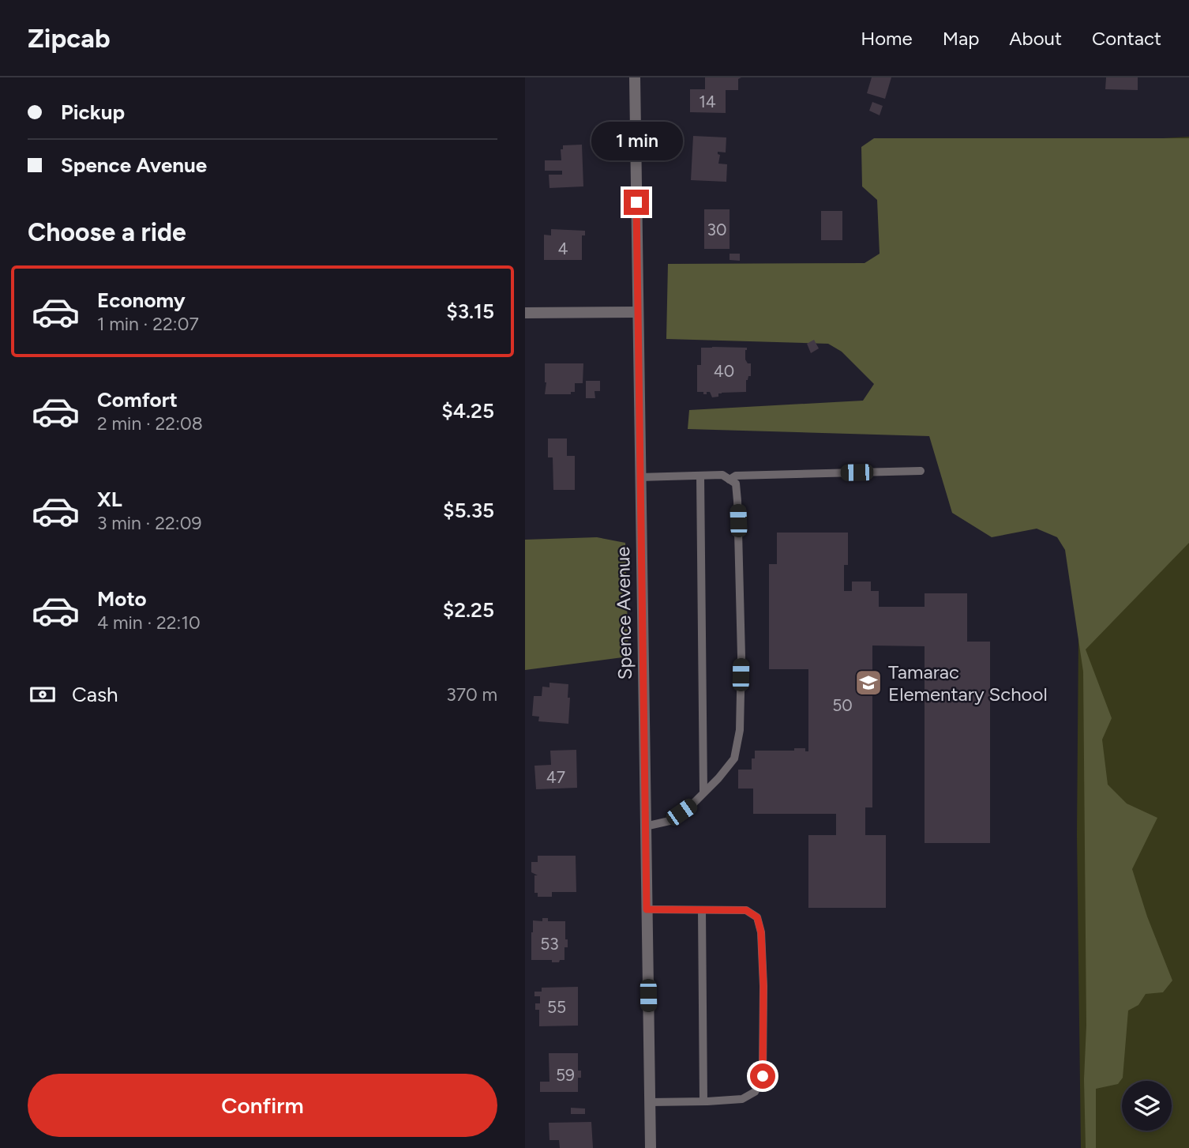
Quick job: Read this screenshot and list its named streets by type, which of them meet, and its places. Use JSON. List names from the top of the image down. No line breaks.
{"streets":{"street":["Spence Avenue"]},"places":{"school or university":["Tamarac Elementary School"]},"house_numbers":["14","30","4","40","50","47","53","55","59"],"page":{"header":"Zipcab","nav":["Home","Map","About","Contact"],"banner":["Pickup","Spence Avenue"],"bubble":"1 min","heading":"Choose a ride","list":[{"name":"Economy","note":"1 min · 22:07","value":"$3.15"},{"name":"Comfort","note":"2 min · 22:08","value":"$4.25"},{"name":"XL","note":"3 min · 22:09","value":"$5.35"},{"name":"Moto","note":"4 min · 22:10","value":"$2.25"}],"pay":["Cash","370 m"],"buttons":"Confirm"}}
